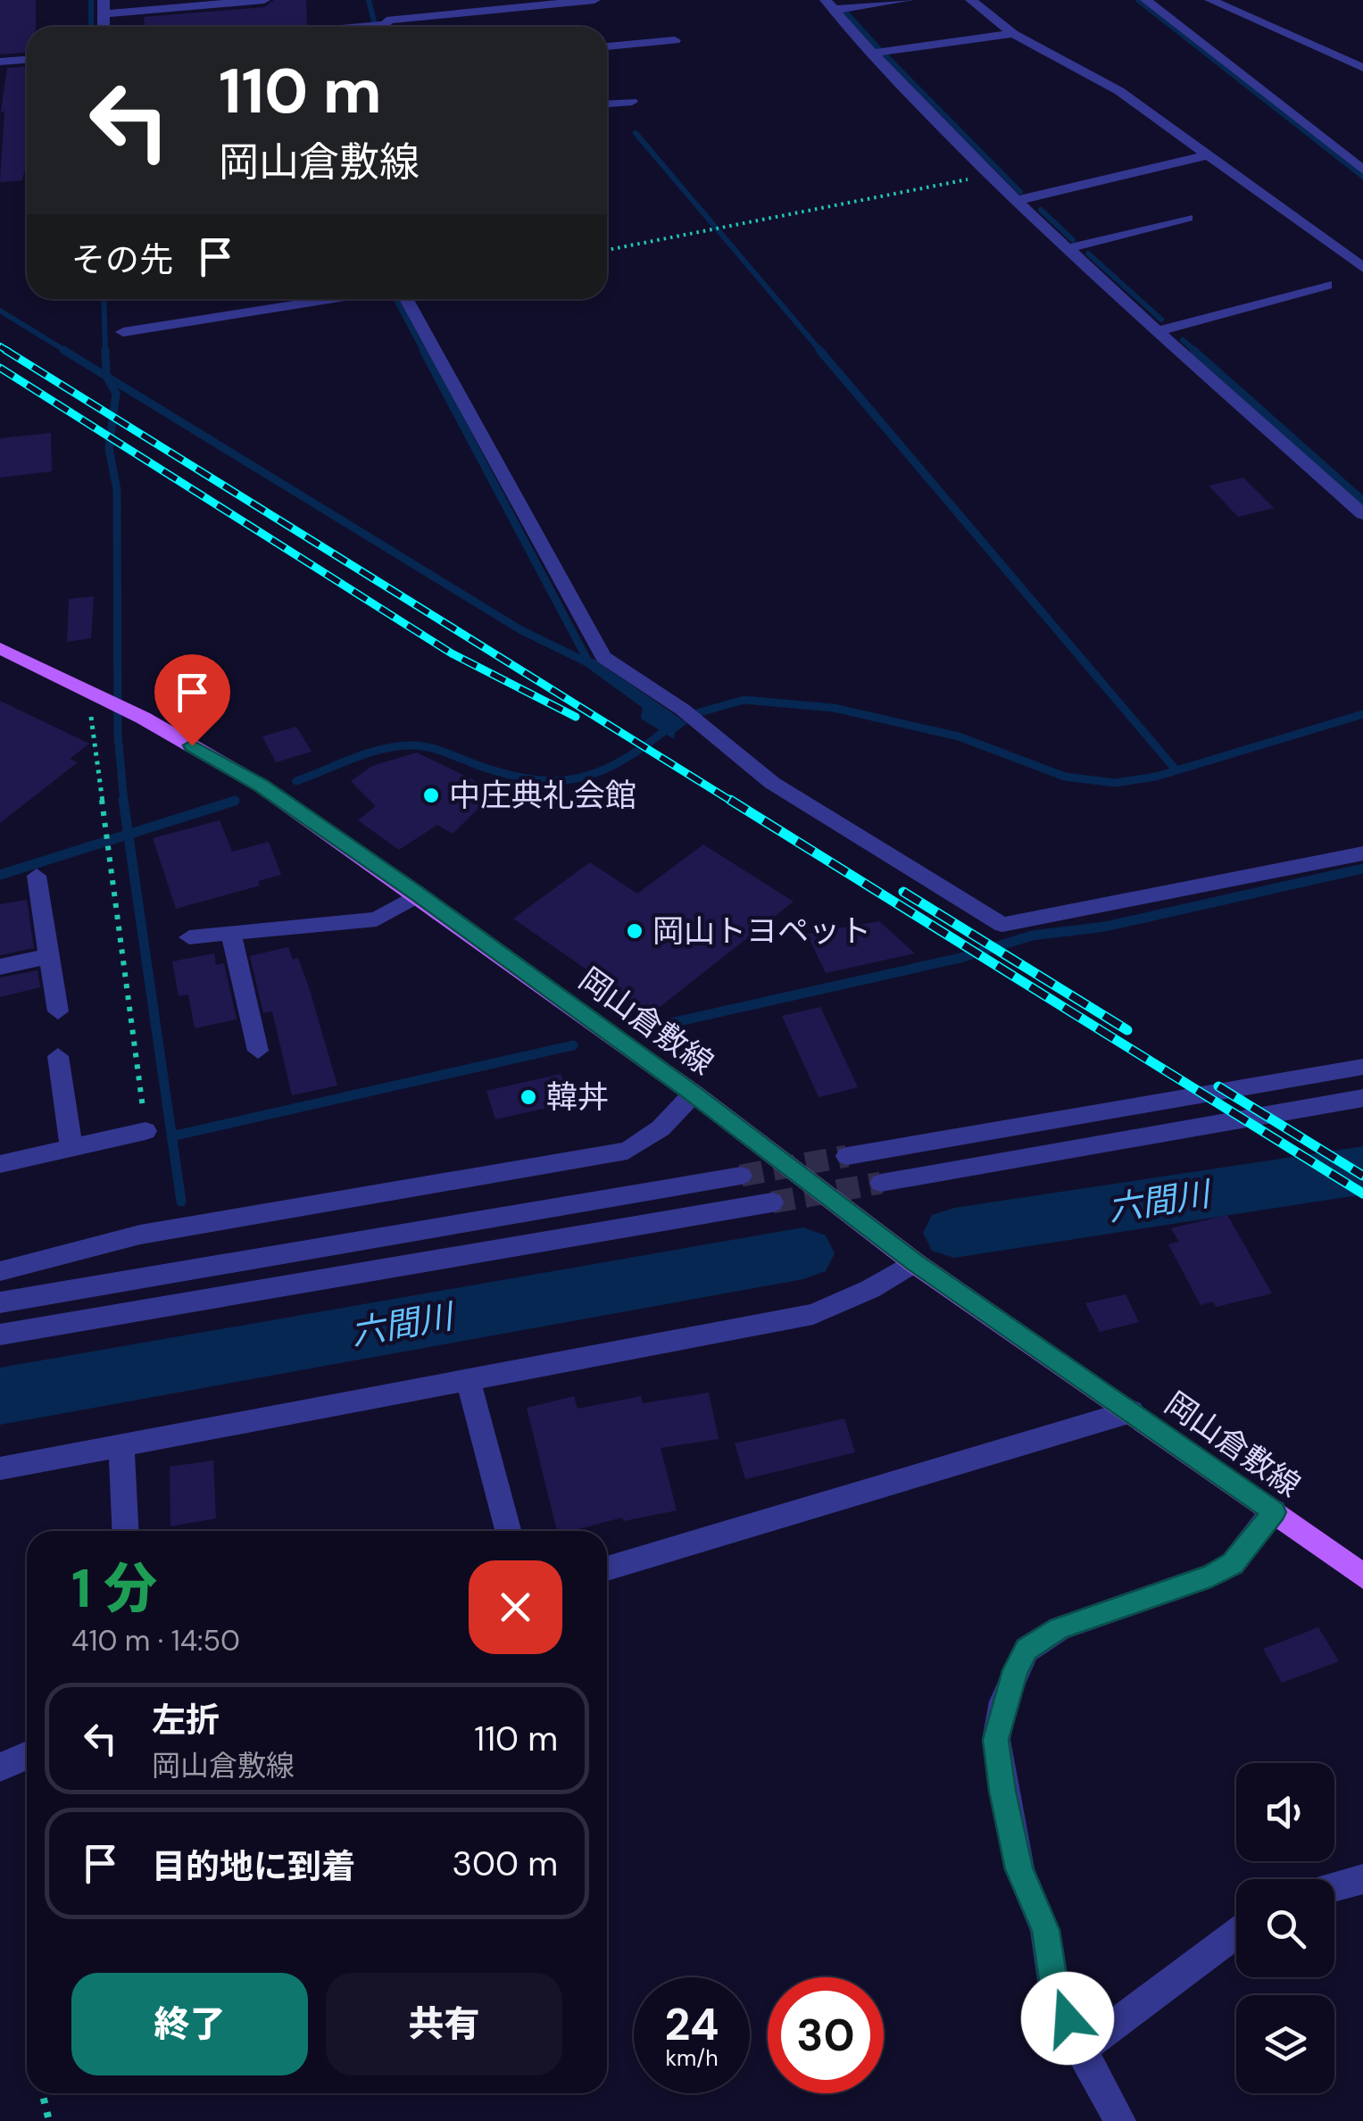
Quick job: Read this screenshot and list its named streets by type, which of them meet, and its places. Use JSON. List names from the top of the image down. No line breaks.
{"streets":{"main road":["岡山倉敷線"]},"water":["六間川"],"places":["中庄典礼会館","岡山トヨペット","韓丼"],"page":{"turn":["110 m","岡山倉敷線"],"then":"その先","heading":["1 分","410 m · 14:50"],"list":[{"name":"左折","note":"岡山倉敷線","value":"110 m"},{"name":"目的地に到着","value":"300 m"}],"buttons":["終了","共有"],"speed":"24 km/h","limit":"30"}}
